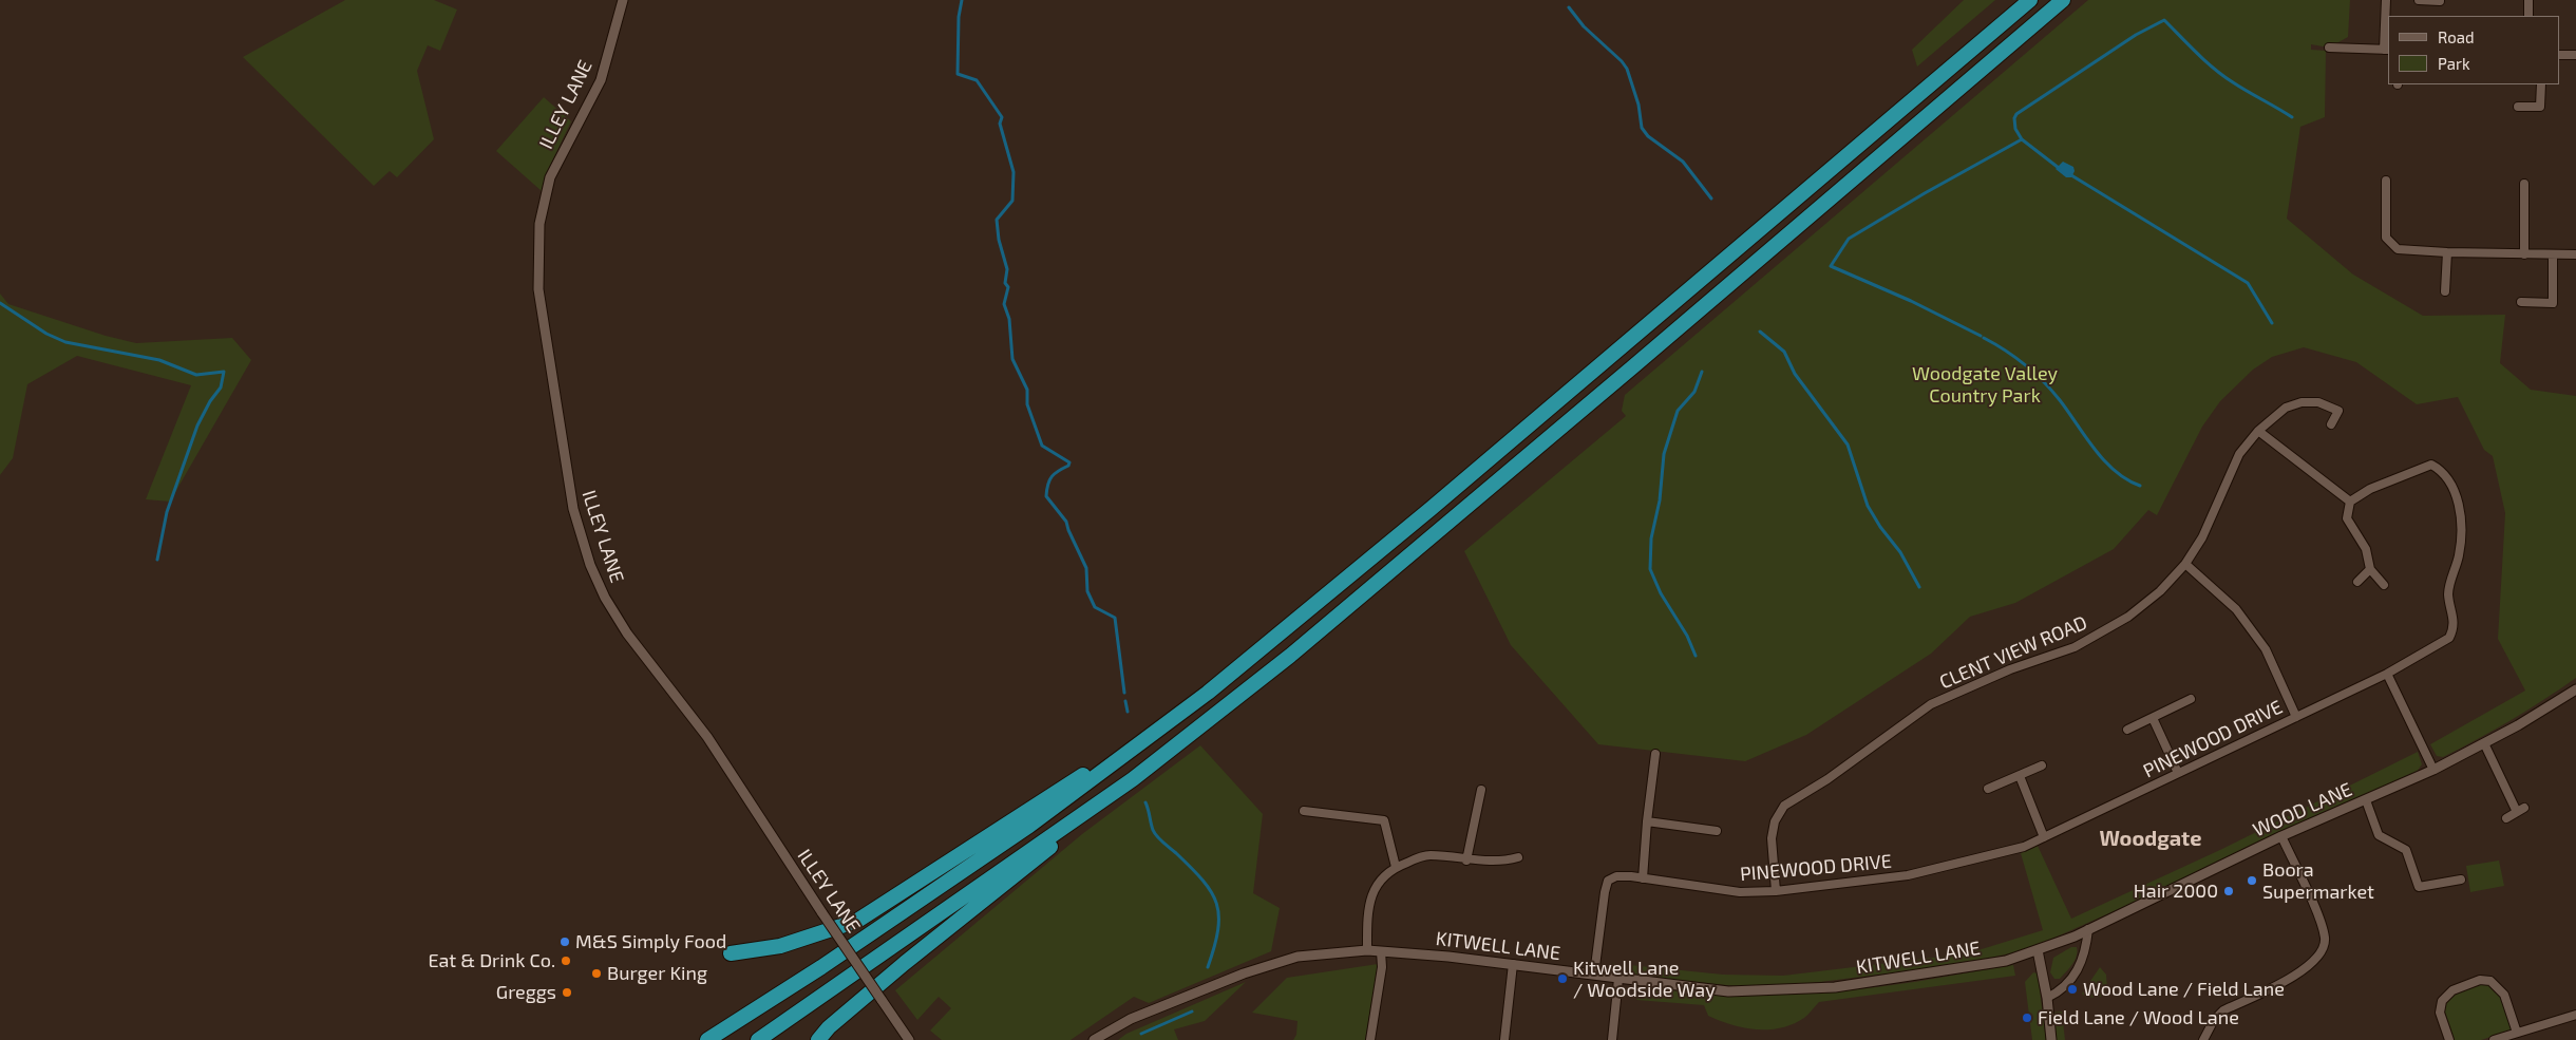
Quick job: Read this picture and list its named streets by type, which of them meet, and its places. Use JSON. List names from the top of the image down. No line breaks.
{"streets":{"street":["ILLEY LANE","CLENT VIEW ROAD","PINEWOOD DRIVE","WOOD LANE","KITWELL LANE"]},"crossings":[["CLENT VIEW ROAD","PINEWOOD DRIVE"],["PINEWOOD DRIVE","KITWELL LANE"],["WOOD LANE","KITWELL LANE"]],"districts":["Woodgate"],"parks":["Woodgate Valley Country Park"],"places":["Boora Supermarket","Hair 2000","M&S Simply Food","Eat & Drink Co.","Burger King","Kitwell Lane / Woodside Way","Wood Lane / Field Lane","Greggs","Field Lane / Wood Lane"],"legend":["Road","Park"]}
